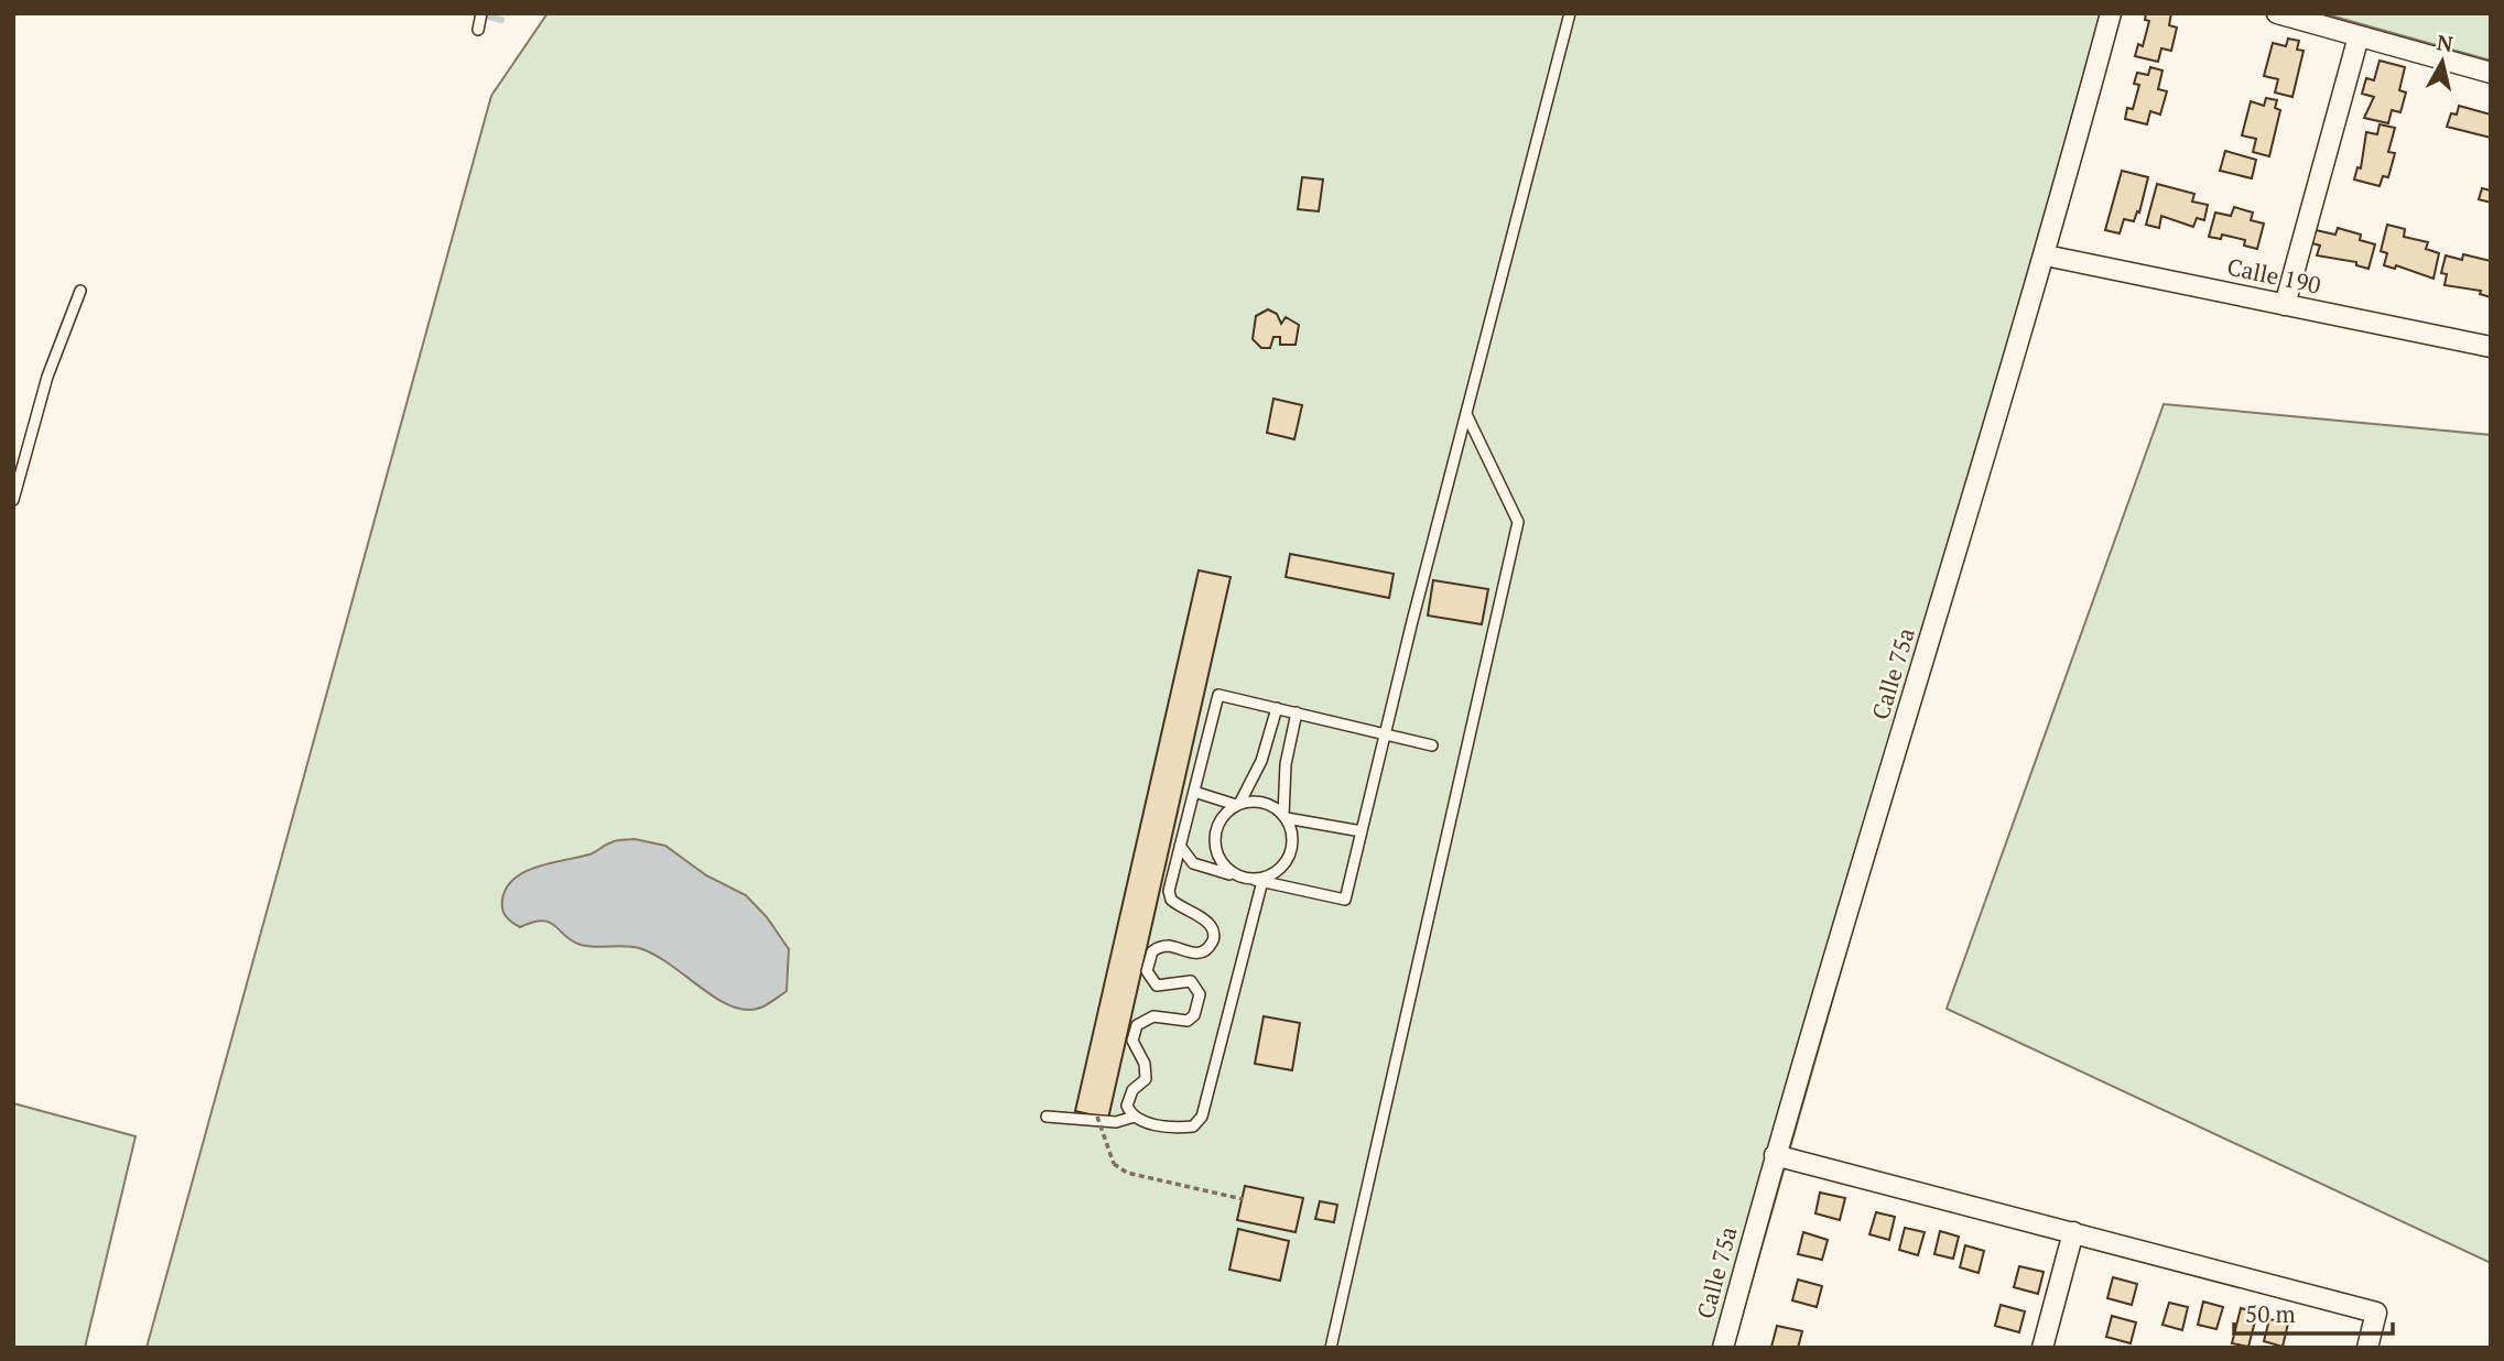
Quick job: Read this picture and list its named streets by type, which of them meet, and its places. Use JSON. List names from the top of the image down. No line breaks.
{"streets":{"street":["Calle 190","Calle 75a"]},"crossings":[["Calle 190","Calle 75a"]],"scale_bar":"50 m","north":"top"}
